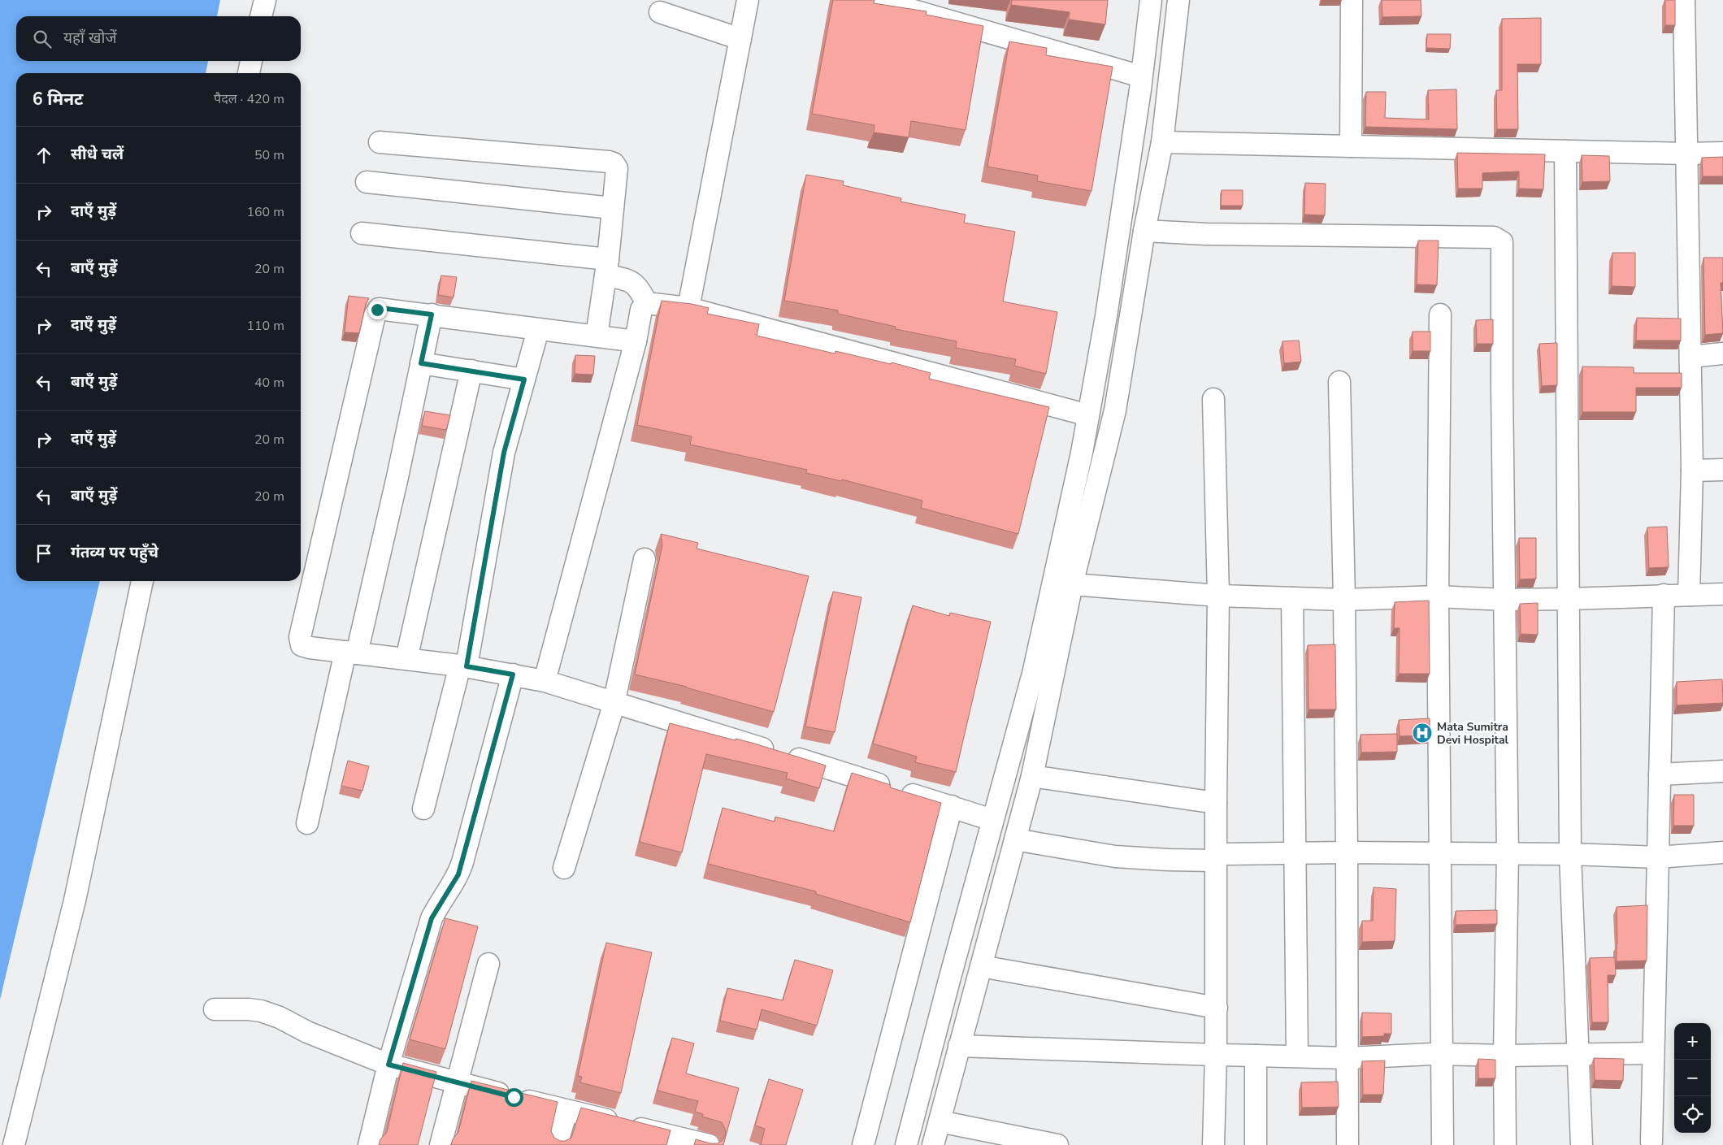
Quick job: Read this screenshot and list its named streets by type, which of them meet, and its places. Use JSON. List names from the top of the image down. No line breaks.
{"places":{"hospital":["Mata Sumitra Devi Hospital"]},"page":{"search":"यहाँ खोजें","heading":["6 मिनट","पैदल · 420 m"],"list":[["सीधे चलें","50 m"],["दाएँ मुड़ें","160 m"],["बाएँ मुड़ें","20 m"],["दाएँ मुड़ें","110 m"],["बाएँ मुड़ें","40 m"],["दाएँ मुड़ें","20 m"],["बाएँ मुड़ें","20 m"],"गंतव्य पर पहुँचे"],"map_buttons":["+","−"]}}
